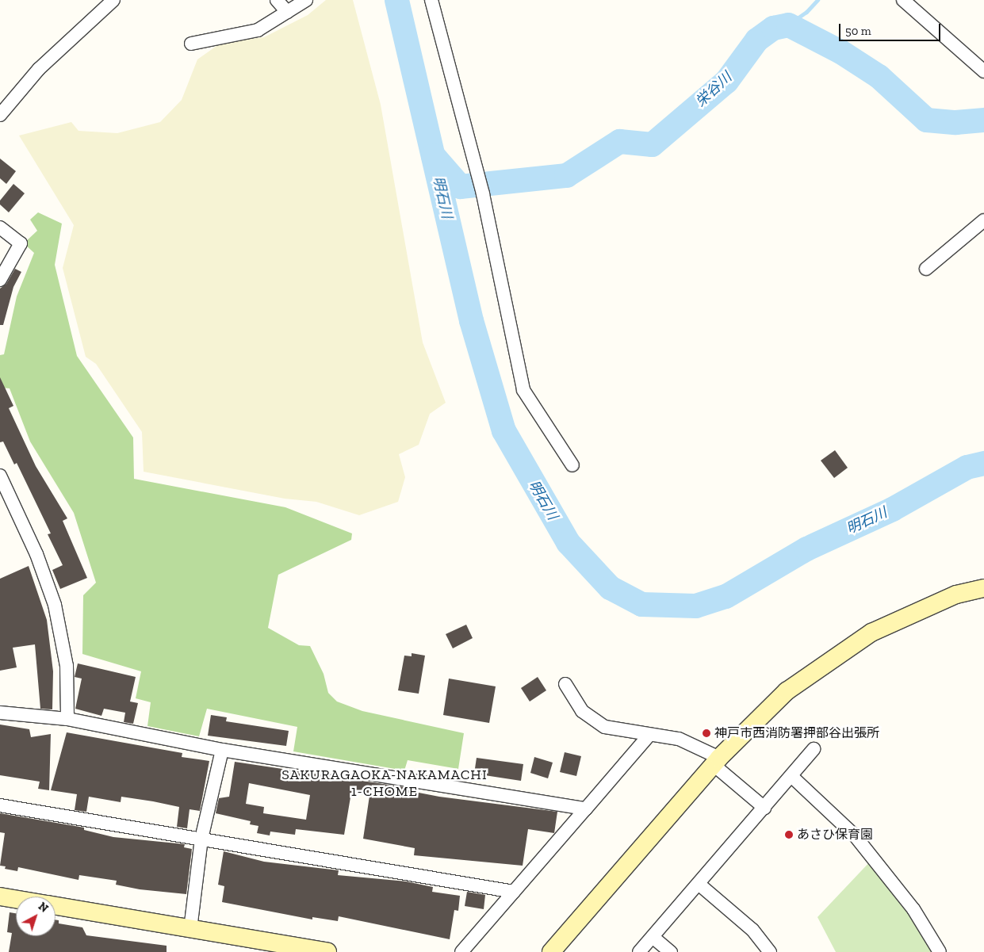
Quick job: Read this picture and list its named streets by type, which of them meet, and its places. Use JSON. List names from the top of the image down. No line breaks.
{"districts":["SAKURAGAOKA-NAKAMACHI 1-CHOME"],"water":["栄谷川","明石川"],"places":["神戸市西消防署押部谷出張所","あさひ保育園"],"scale_bar":"50 m","north":"top right"}
